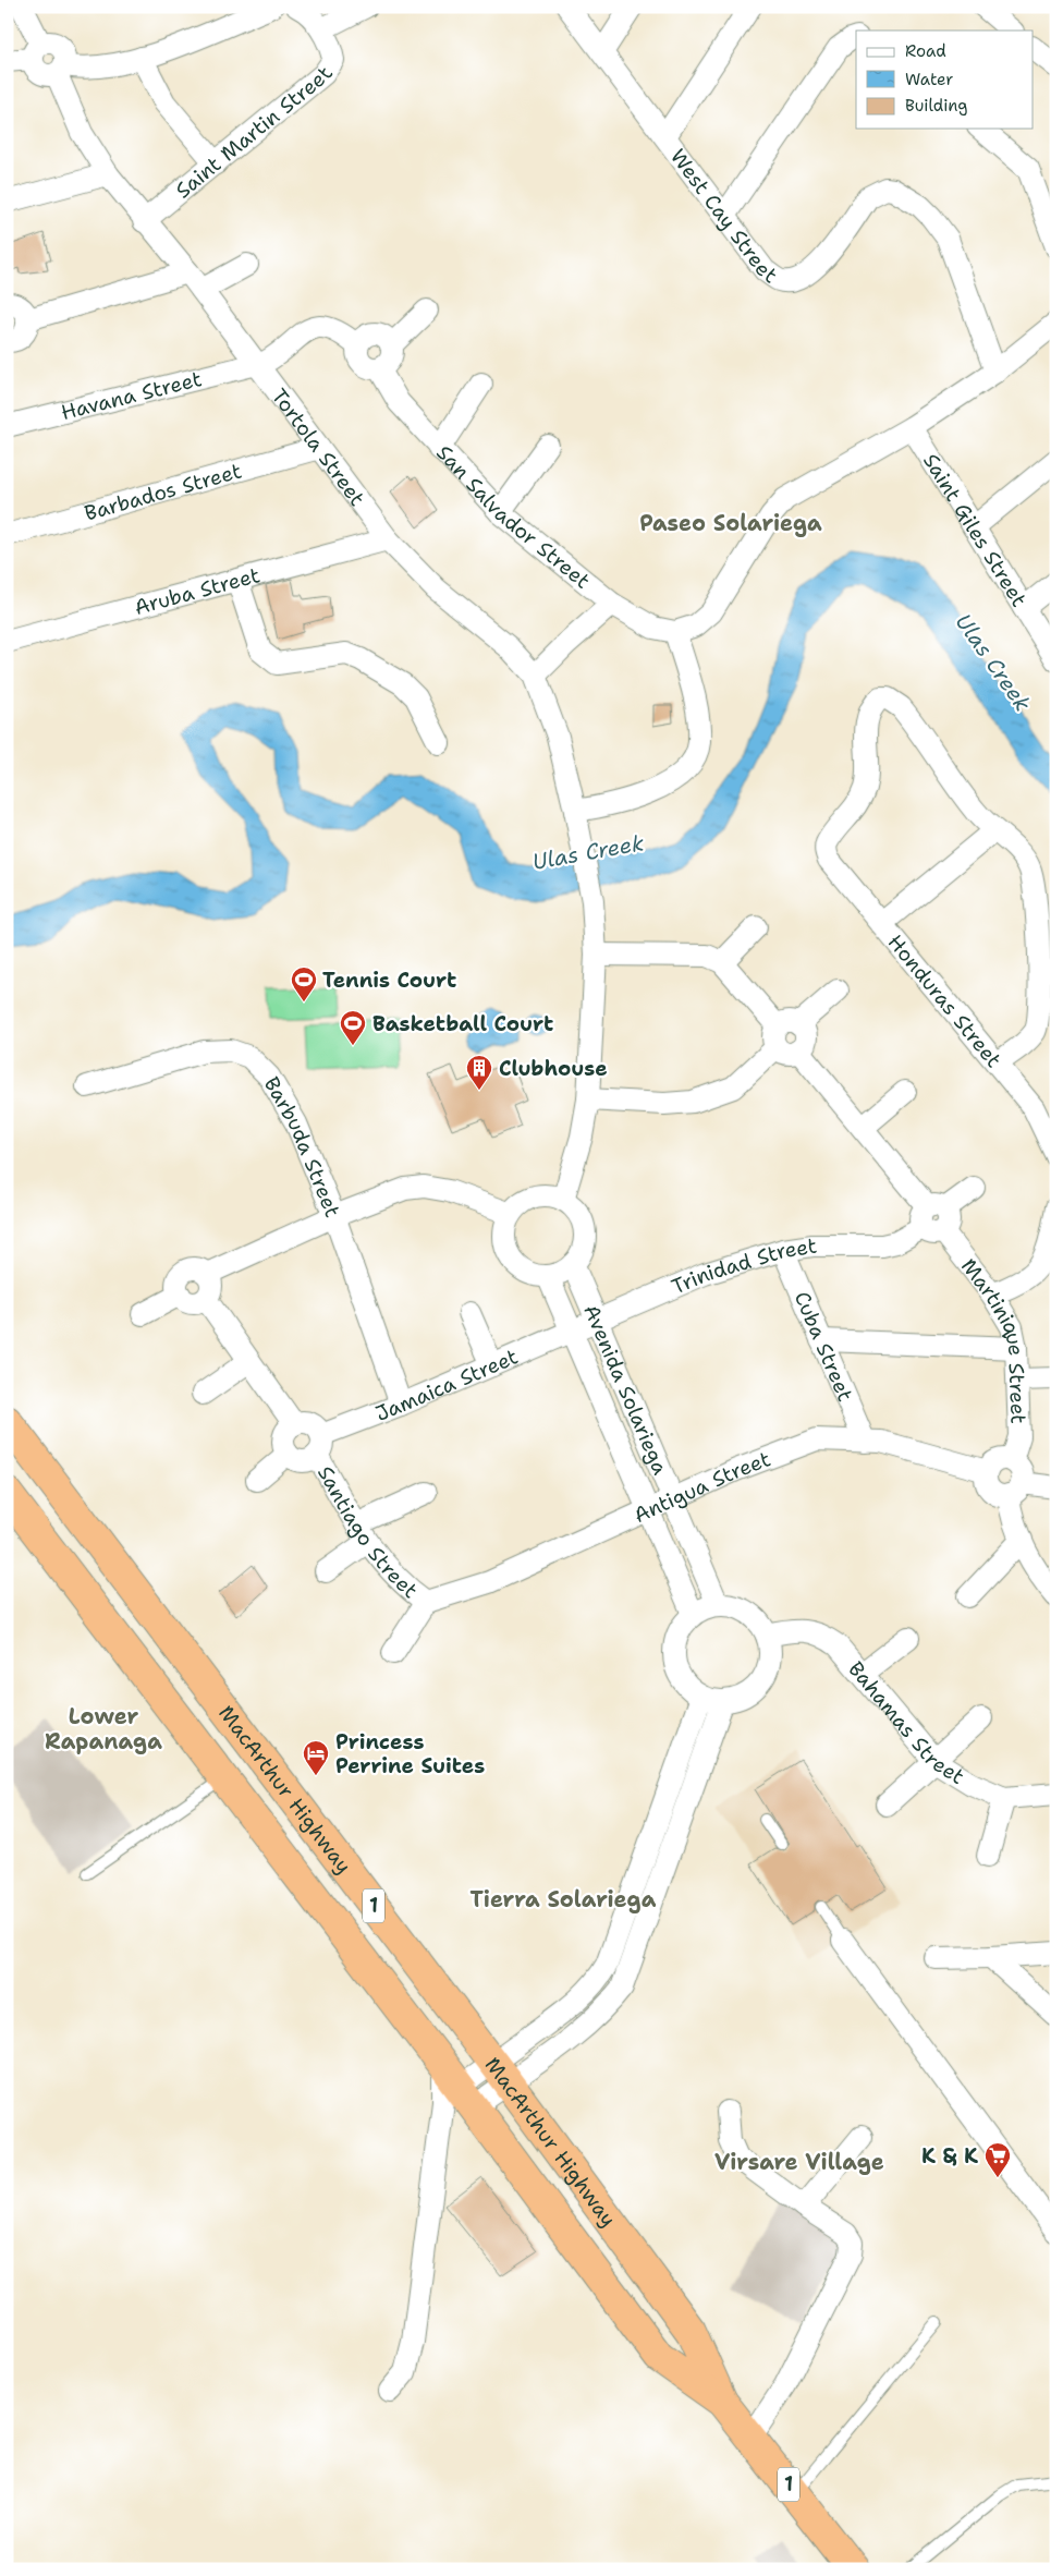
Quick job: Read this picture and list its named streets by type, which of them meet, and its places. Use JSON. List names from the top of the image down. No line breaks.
{"streets":{"highway":["MacArthur Highway","1"],"street":["Saint Martin Street","West Cay Street","Havana Street","Tortola Street","Barbados Street","San Salvador Street","Saint Giles Street","Aruba Street","Honduras Street","Barbuda Street","Trinidad Street","Martinique Street","Cuba Street","Jamaica Street","Avenida Solariega","Antigua Street","Santiago Street","Bahamas Street"]},"crossings":[["Saint Martin Street","Tortola Street"],["Havana Street","Tortola Street"],["Tortola Street","Barbados Street"],["Tortola Street","San Salvador Street"],["Tortola Street","Aruba Street"],["Tortola Street","Avenida Solariega"],["Barbuda Street","Jamaica Street"],["Trinidad Street","Martinique Street"],["Trinidad Street","Cuba Street"],["Trinidad Street","Jamaica Street"],["Trinidad Street","Avenida Solariega"],["Martinique Street","Antigua Street"],["Cuba Street","Antigua Street"],["Jamaica Street","Avenida Solariega"],["Jamaica Street","Santiago Street"],["Avenida Solariega","Antigua Street"],["Avenida Solariega","Bahamas Street"],["Antigua Street","Santiago Street"]],"districts":["Paseo Solariega","Lower Rapanaga","Tierra Solariega","Virsare Village"],"water":["Ulas Creek"],"places":{"sports":["Tennis Court","Basketball Court"],"building":["Clubhouse"],"hotel":["Princess Perrine Suites"],"supermarket":["K & K"]},"legend":["Road","Water","Building"]}
